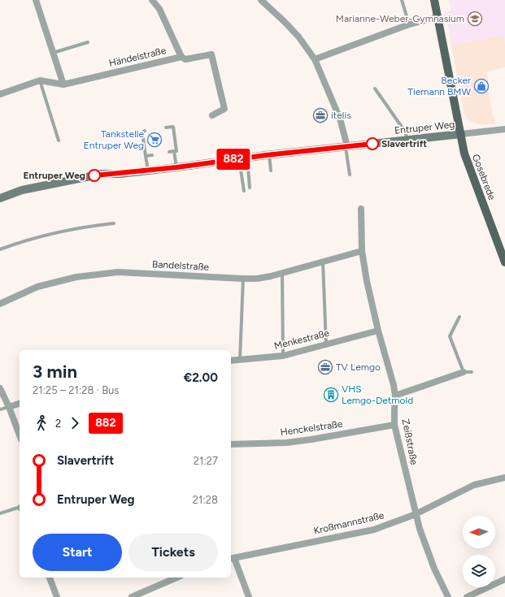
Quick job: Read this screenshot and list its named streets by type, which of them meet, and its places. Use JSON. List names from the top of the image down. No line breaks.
{"streets":{"main road":["Entruper Weg","Gosebrede"],"street":["Händelstraße","Bandelstraße","Menkestraße","Henckelstraße","Zeißstraße","Kroßmannstraße"]},"crossings":[["Entruper Weg","Gosebrede"],["Bandelstraße","Zeißstraße"],["Menkestraße","Zeißstraße"],["Henckelstraße","Zeißstraße"],["Zeißstraße","Kroßmannstraße"]],"places":{"school or university":["Marianne-Weber-Gymnasium"],"shop":["Becker Tiemann BMW"],"office":["itelis","TV Lemgo"],"supermarket":["Tankstelle Entruper Weg"],"other":["Slavertrift","Entruper Weg"],"building":["VHS Lemgo-Detmold"]},"lines":["bus line 882"],"north":"left","page":{"on_map":"882","heading":["3 min","21:25 – 21:28 · Bus","€2.00"],"legs":["2","882"],"list":[{"name":"Slavertrift","value":"21:27"},{"name":"Entruper Weg","value":"21:28"}],"buttons":["Start","Tickets"]}}
